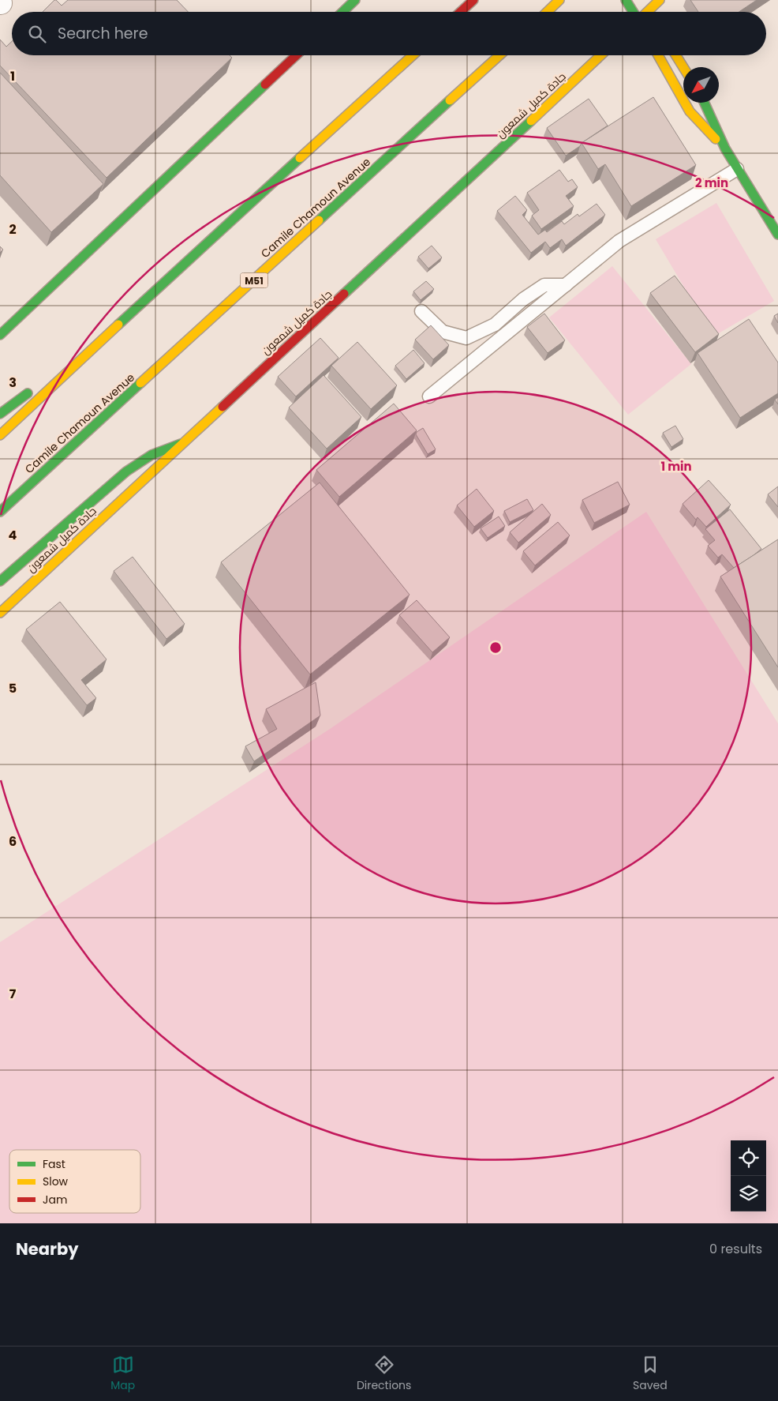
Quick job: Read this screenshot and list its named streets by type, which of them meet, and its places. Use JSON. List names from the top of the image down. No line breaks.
{"streets":{"main road":["جادة كميل شمعون","Camile Chamoun Avenue","M51"]},"legend":["Fast","Slow","Jam"],"north":"bottom left","page":{"search":"Search here","heading":["Nearby","0 results"],"nav":["Map","Directions","Saved"]},"grid":{"rows":["1","2","3","4","5","6","7"]},"rings":["2 min","1 min"]}
